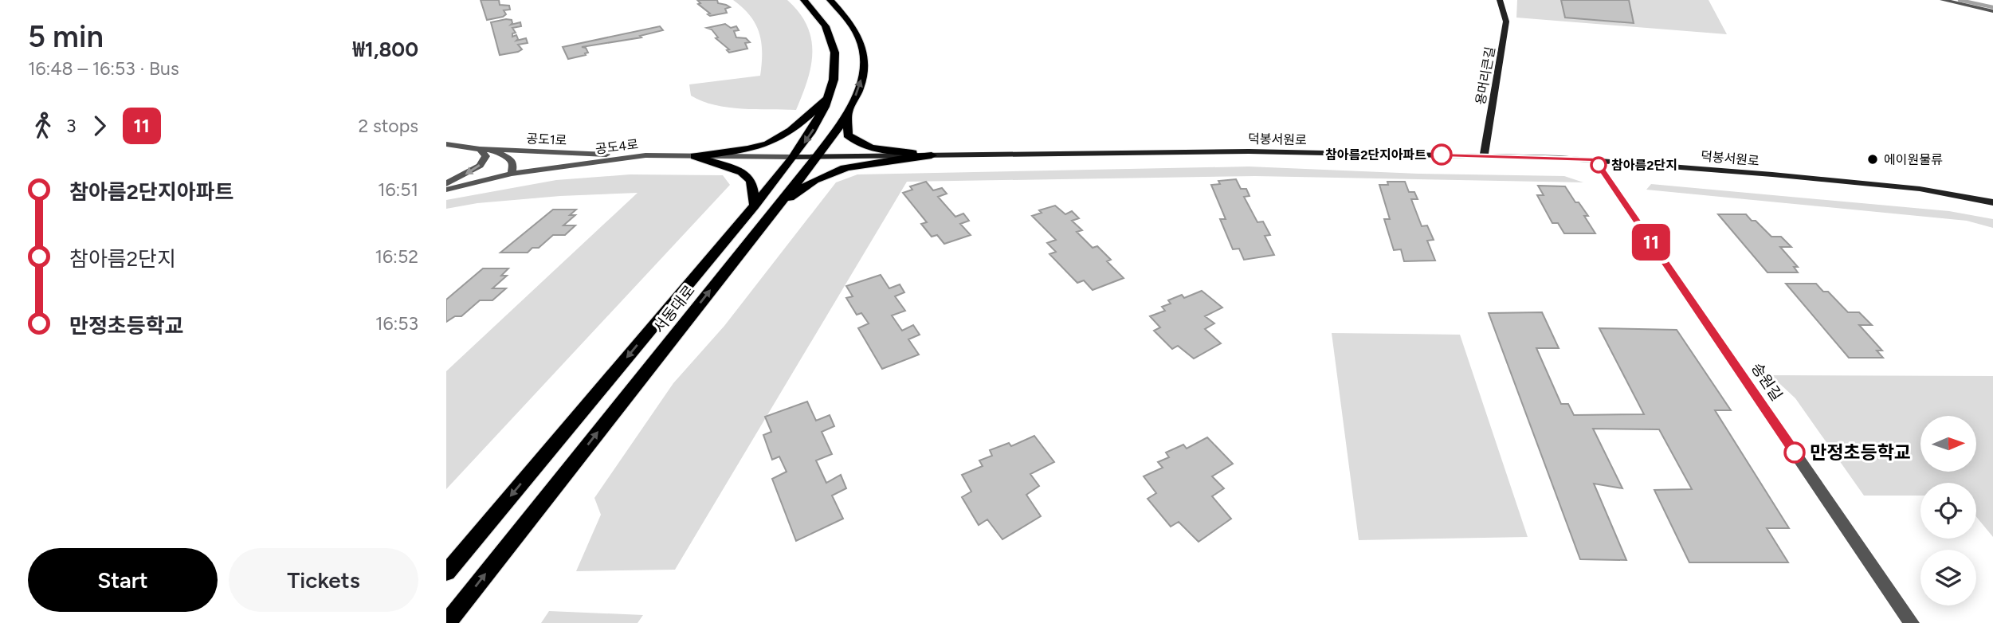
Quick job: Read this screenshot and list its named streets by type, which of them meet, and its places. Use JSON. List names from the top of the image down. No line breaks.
{"streets":{"main road":["용머리큰길","덕봉서원로","서동대로"],"street":["공도1로","공도4로","송원길"]},"crossings":[["용머리큰길","덕봉서원로"],["공도1로","공도4로"],["덕봉서원로","공도4로"],["덕봉서원로","서동대로"],["덕봉서원로","송원길"],["공도4로","서동대로"]],"places":["참아름2단지아파트","에이원물류","참아름2단지","만정초등학교"],"lines":["bus line 11"],"north":"right","page":{"heading":["5 min","16:48 – 16:53 · Bus","₩1,800"],"on_map":"11","legs":["3","11","2 stops"],"list":[{"name":"참아름2단지아파트","value":"16:51"},{"name":"참아름2단지","value":"16:52"},{"name":"만정초등학교","value":"16:53"}],"buttons":["Start","Tickets"]}}
